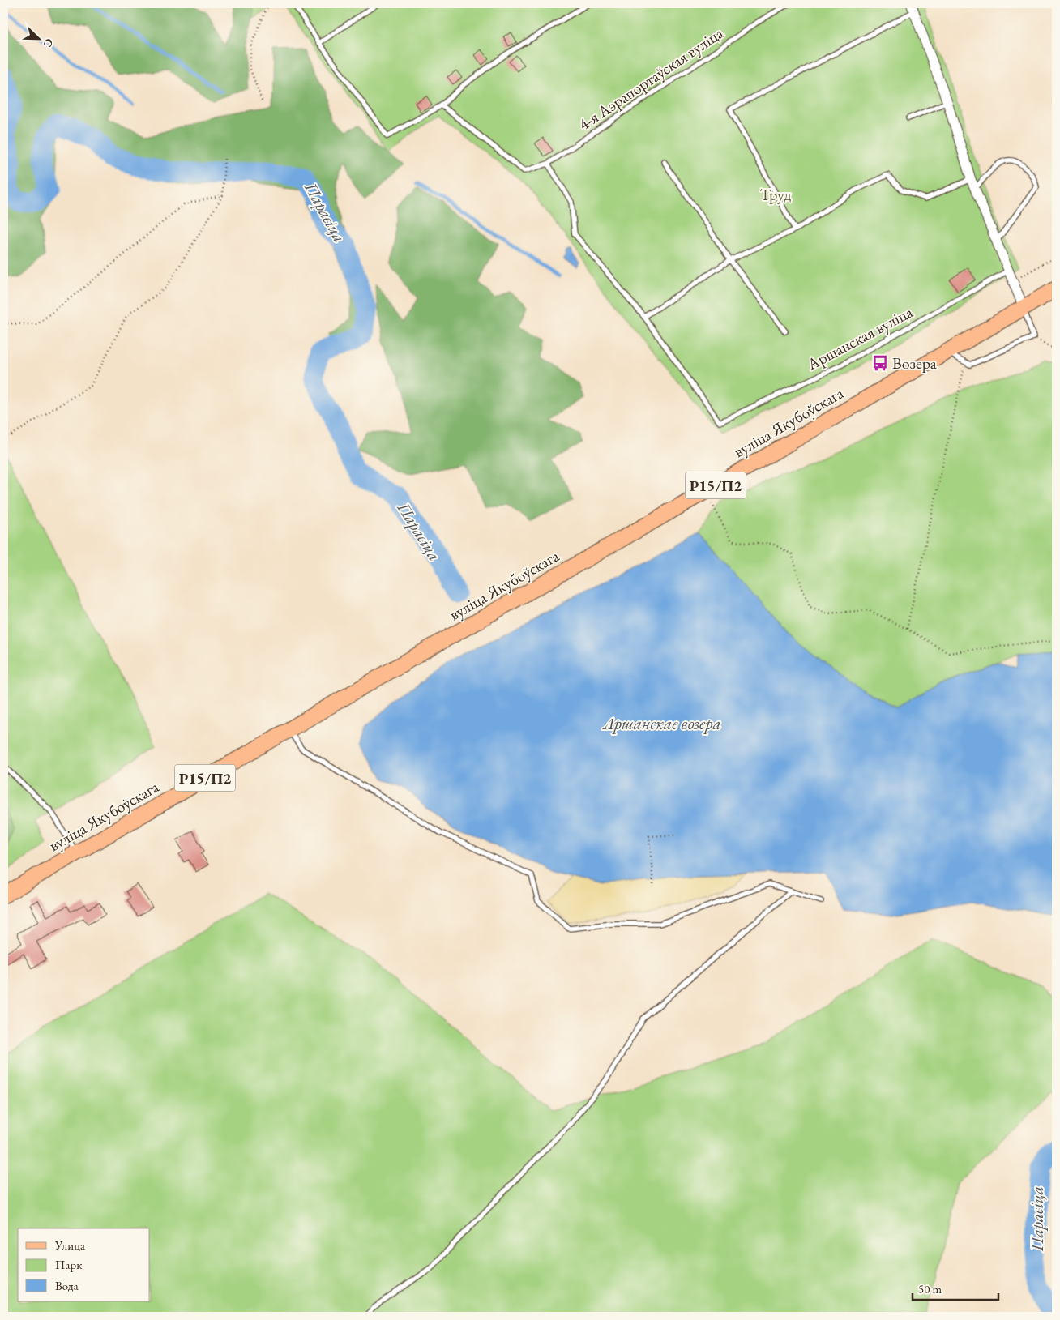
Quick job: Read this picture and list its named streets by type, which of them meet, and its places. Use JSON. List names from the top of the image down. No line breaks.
{"streets":{"main road":["вуліца Якубоўскага","Р15/П2"],"lane":["4-я Аэрапортаўская вуліца","Аршанская вуліца"]},"crossings":[["вуліца Якубоўскага","Р15/П2"]],"water":["Парасіца","Аршанскае возера"],"parks":["Труд"],"places":{"bus stop":["Возера"]},"legend":["Улица","Парк","Вода"],"scale_bar":"50 m","north":"bottom right"}
